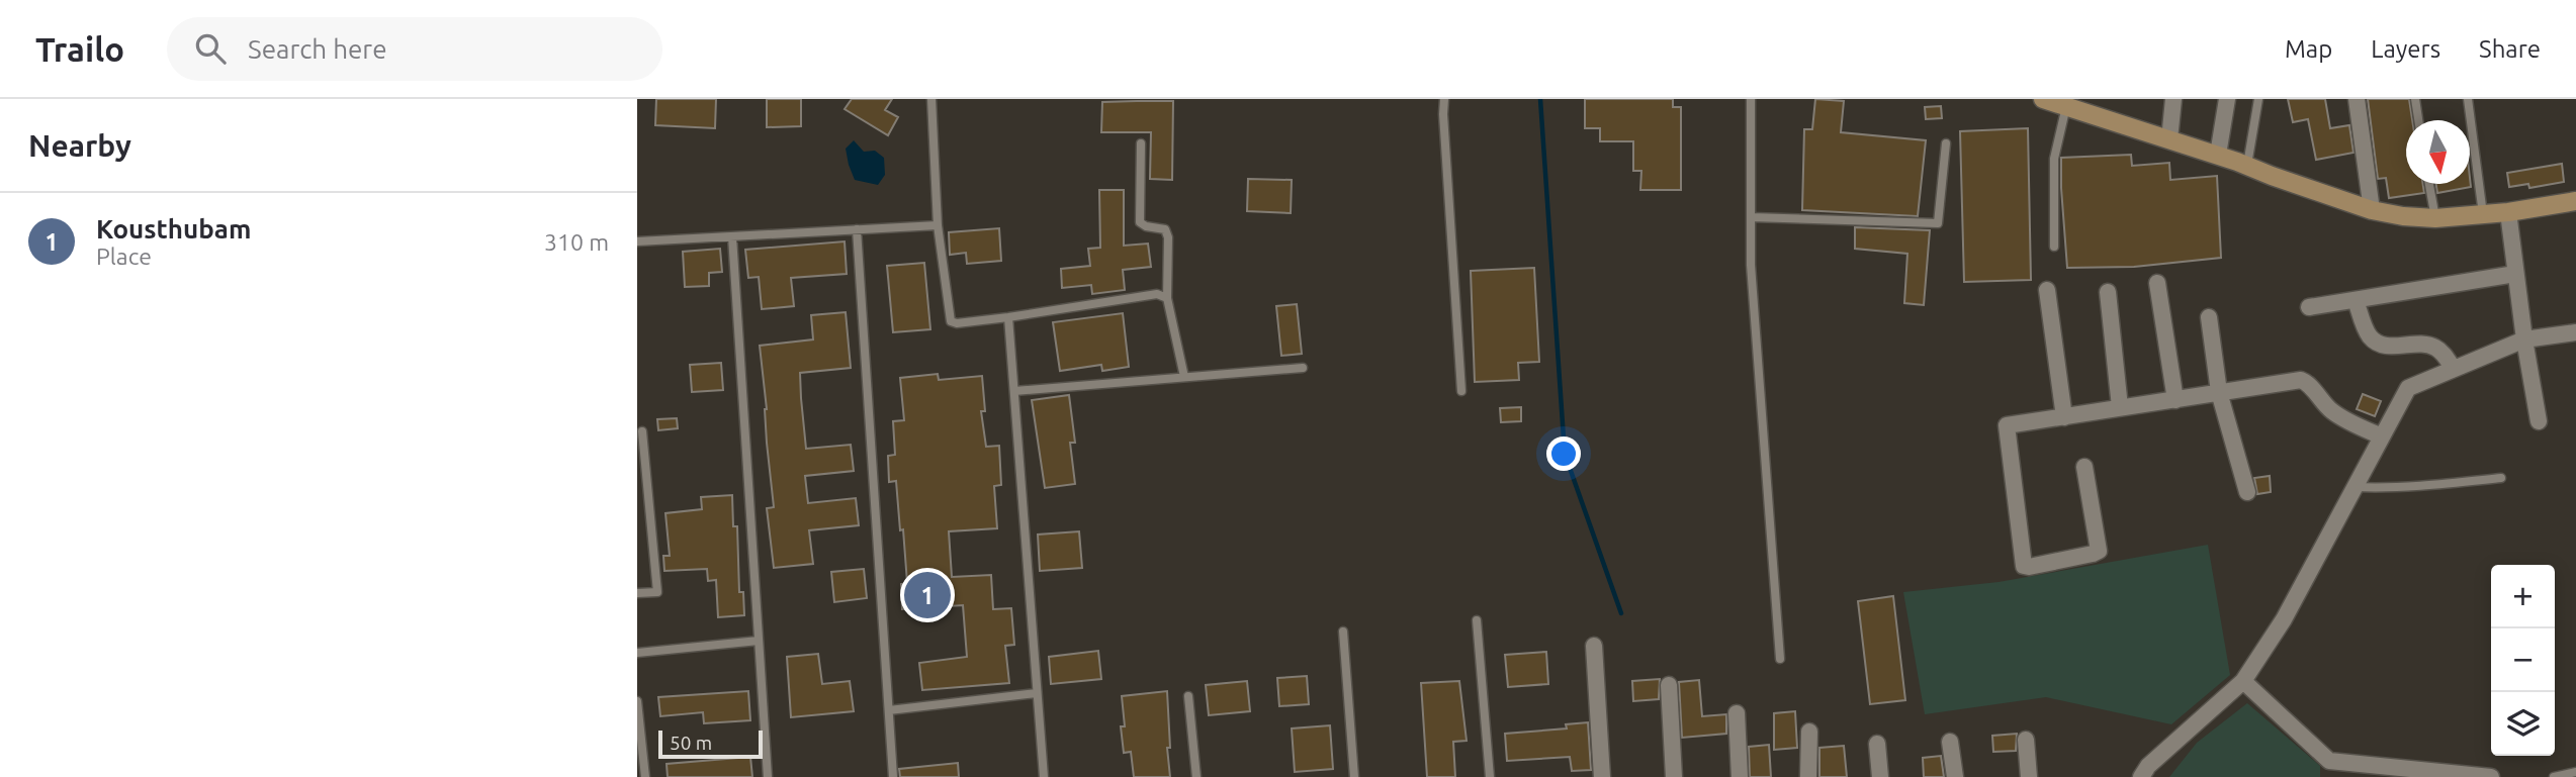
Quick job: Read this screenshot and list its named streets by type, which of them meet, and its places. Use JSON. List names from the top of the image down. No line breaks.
{"scale_bar":"50 m","north":"bottom","page":{"header":"Trailo","search":"Search here","nav":["Map","Layers","Share"],"heading":"Nearby","list":[{"mark":"1","name":"Kousthubam","note":"Place","value":"310 m"}],"map_buttons":["+","−"],"pins":"1","scale":"50 m"}}
